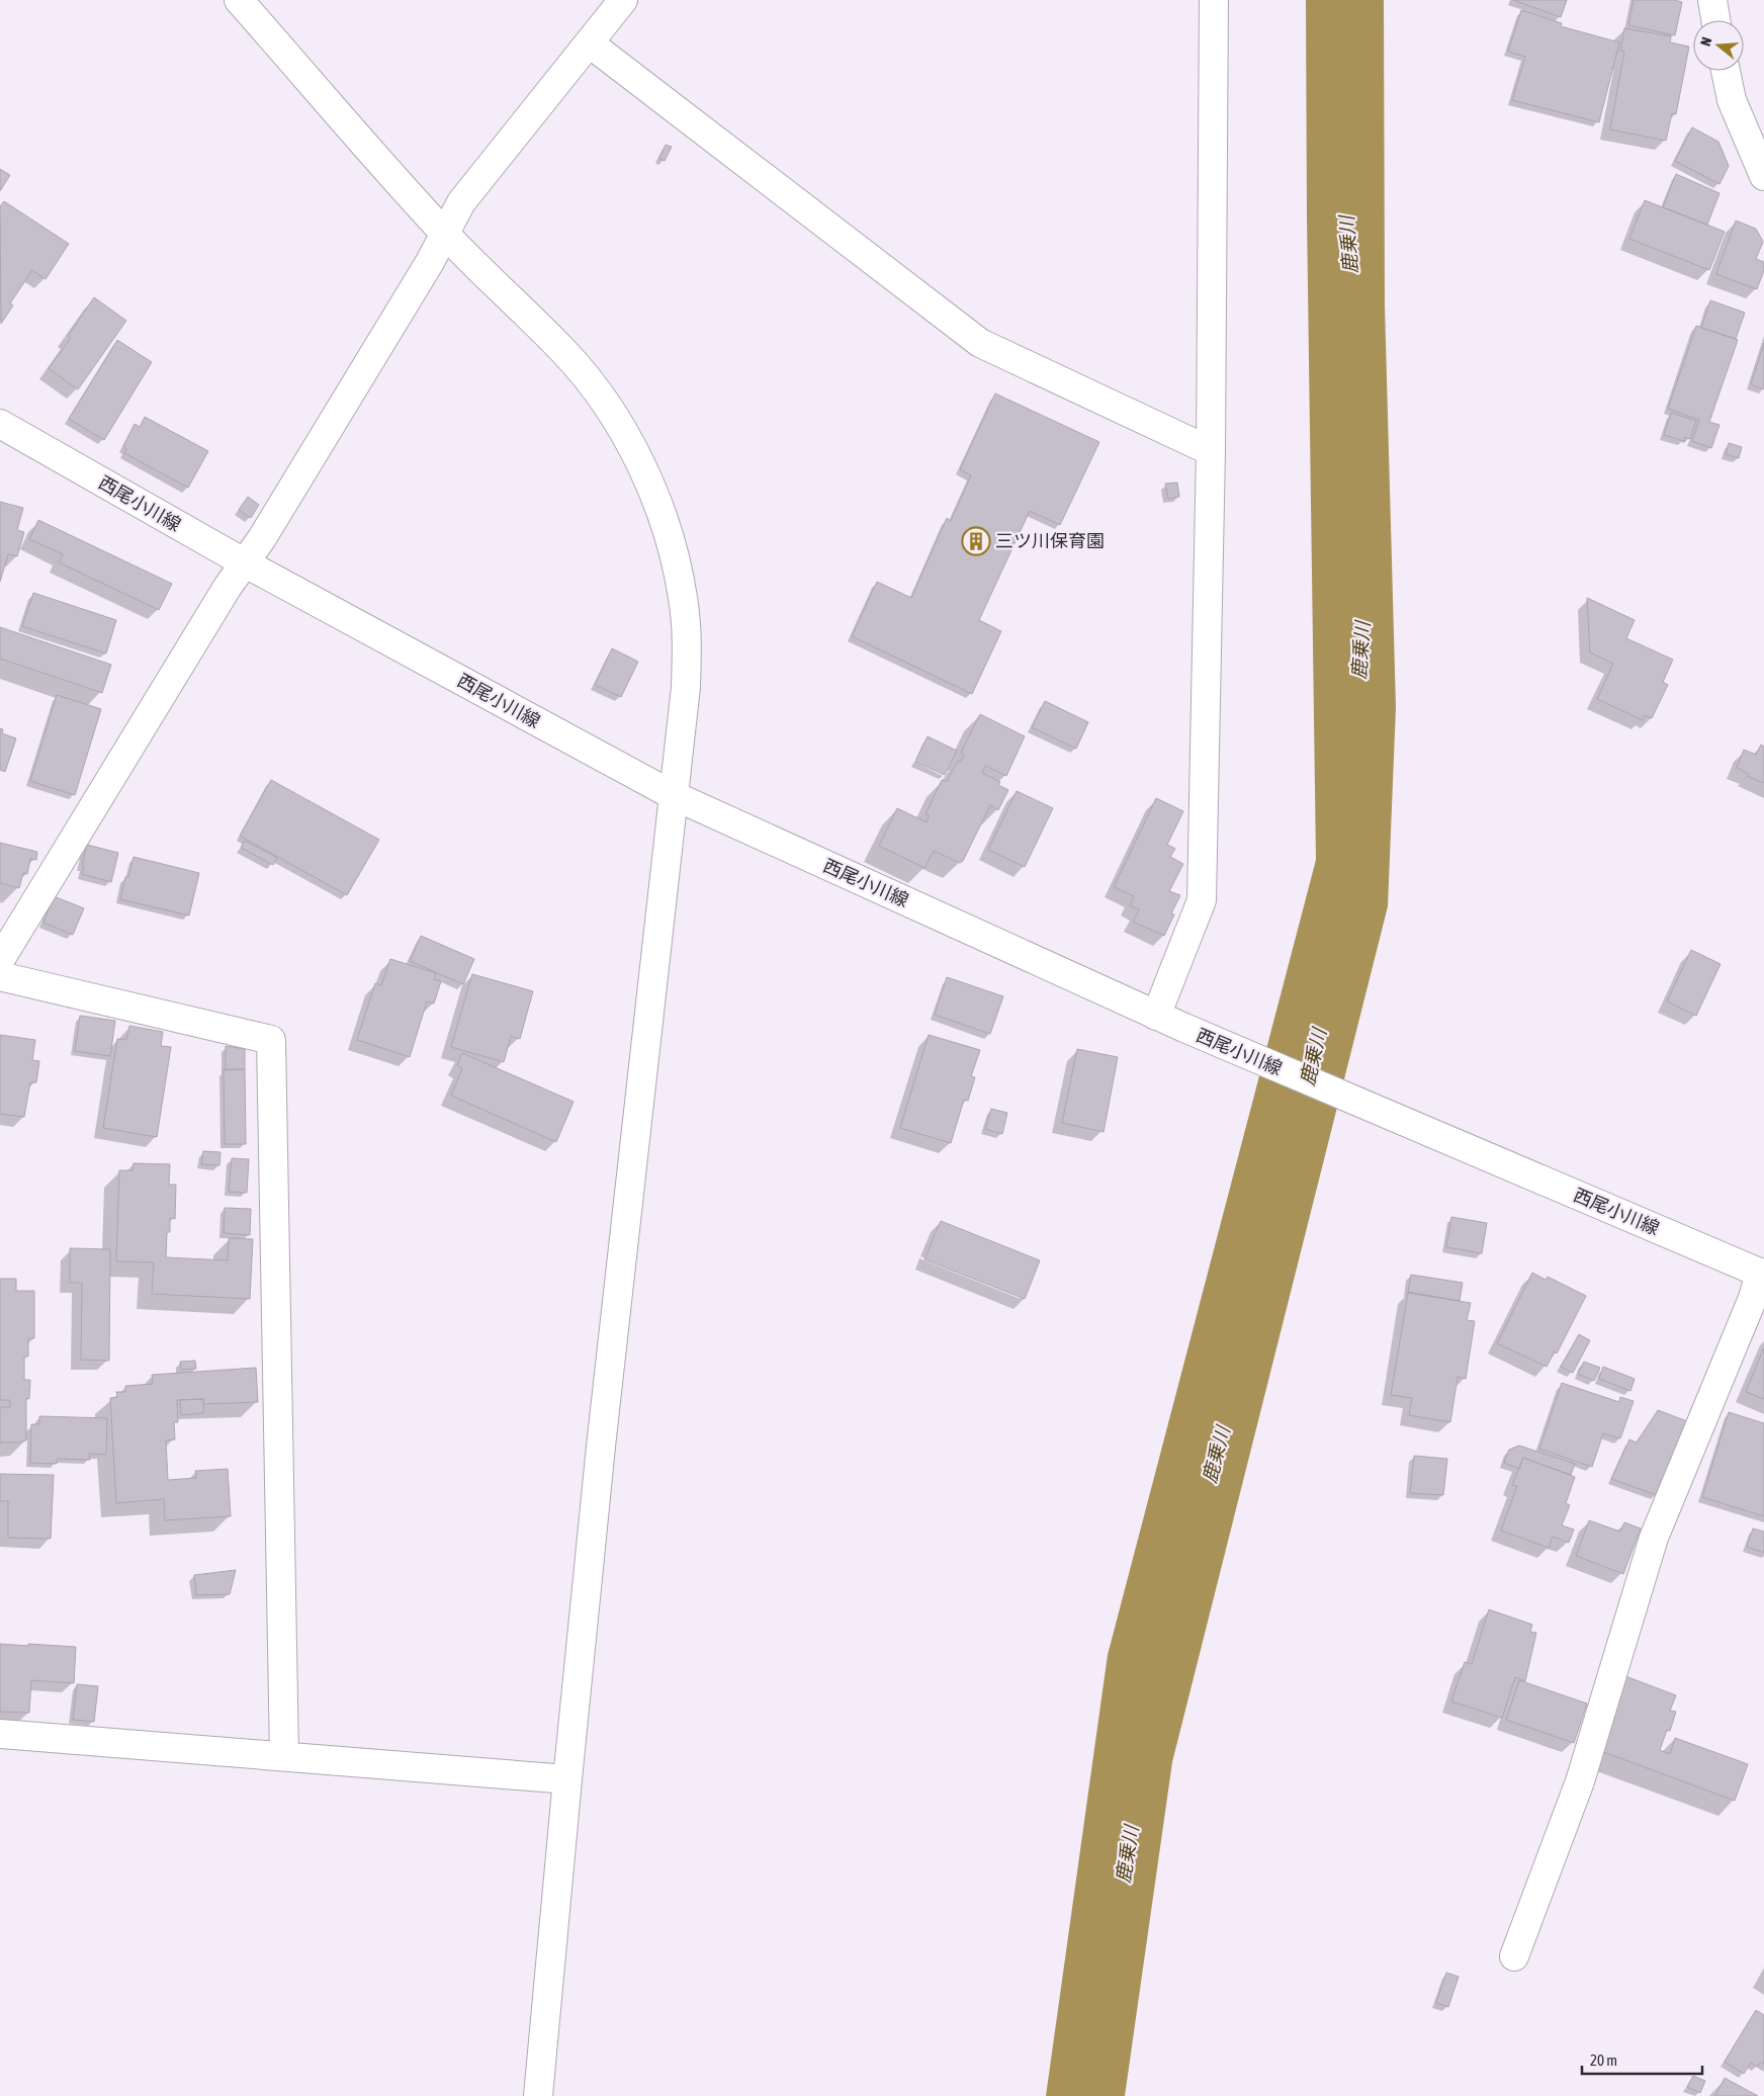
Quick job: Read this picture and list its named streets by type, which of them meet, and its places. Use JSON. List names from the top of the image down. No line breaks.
{"streets":{"street":["西尾小川線"]},"water":["鹿乗川"],"places":{"building":["三ツ川保育園"]},"scale_bar":"20 m","north":"left"}
